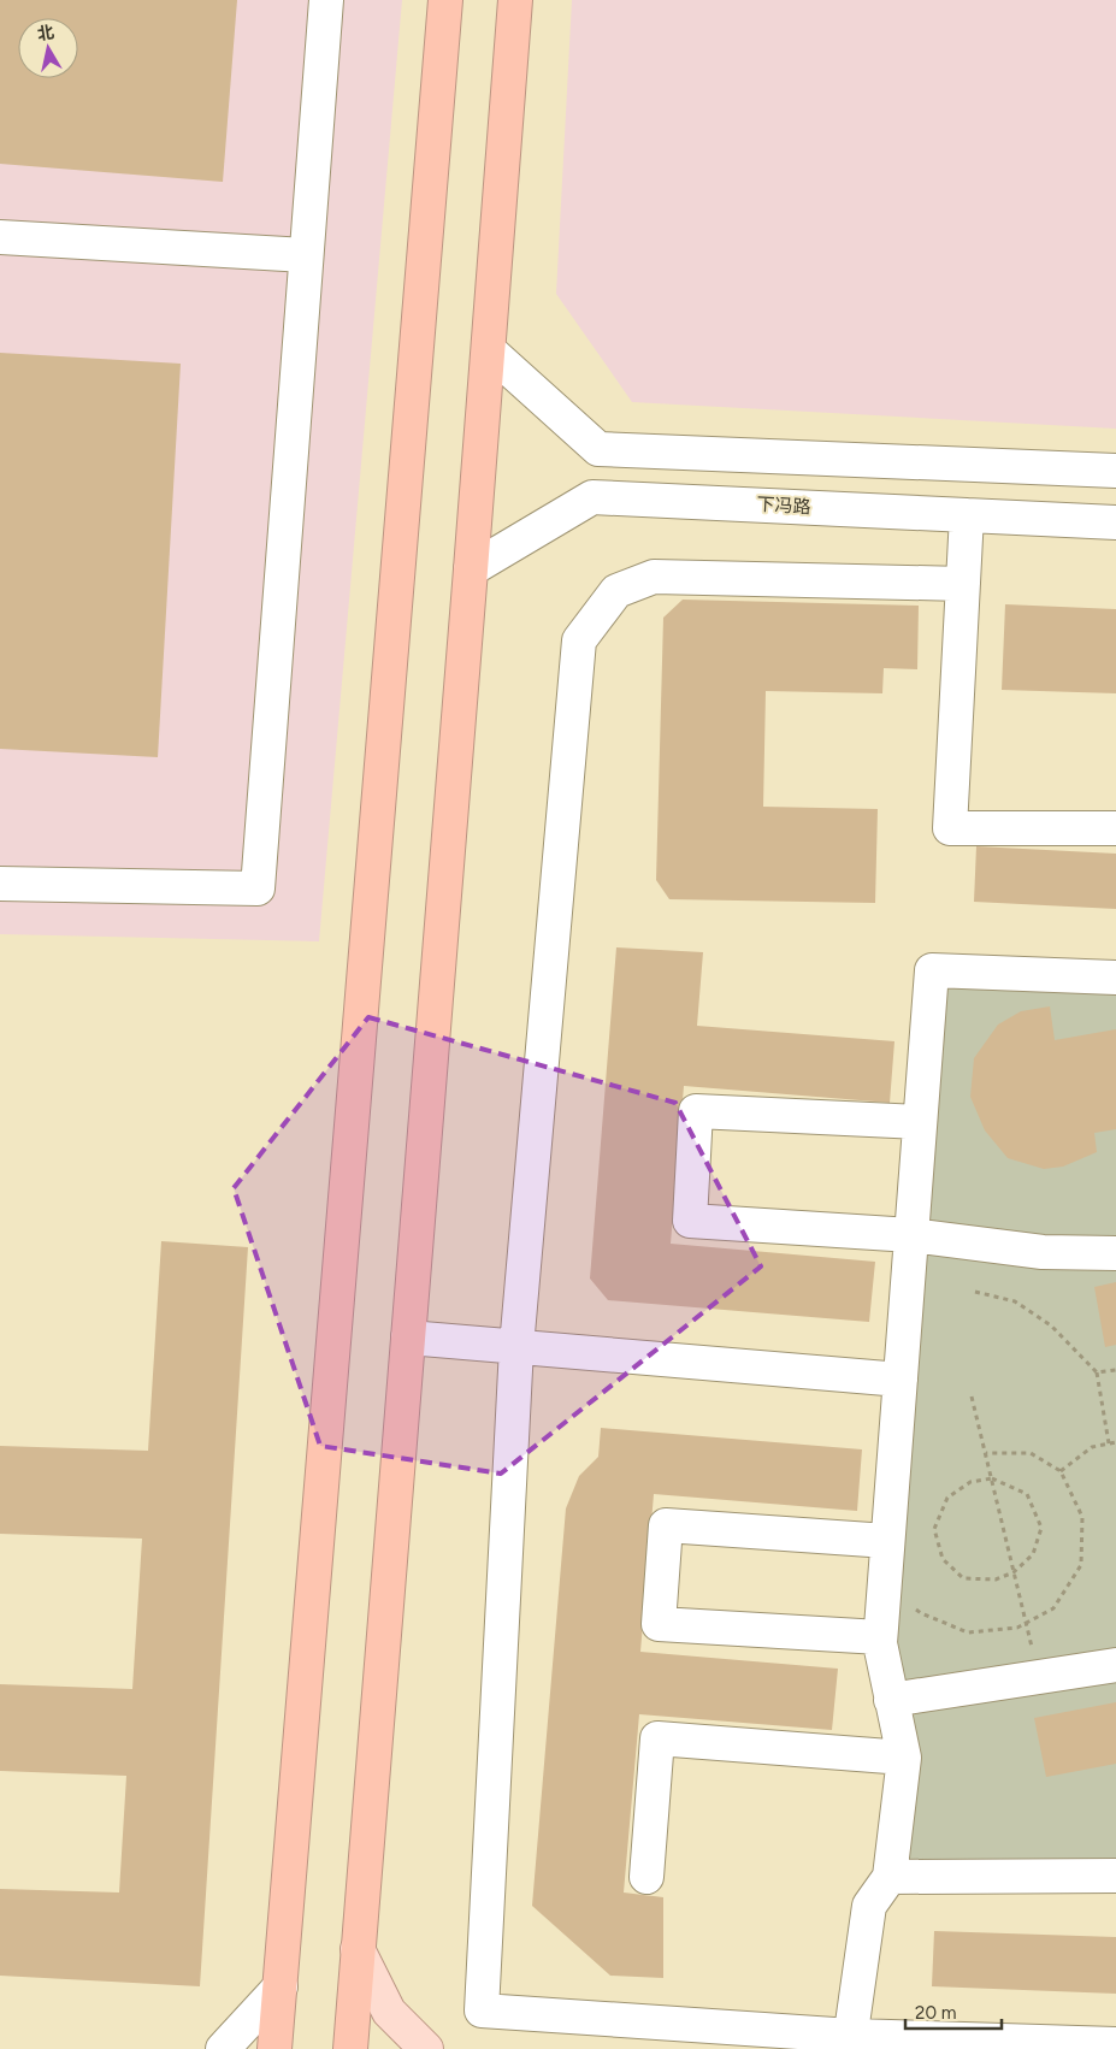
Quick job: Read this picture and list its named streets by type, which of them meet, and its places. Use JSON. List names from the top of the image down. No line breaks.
{"streets":{"street":["下冯路"]},"scale_bar":"20 m","north":"top"}
